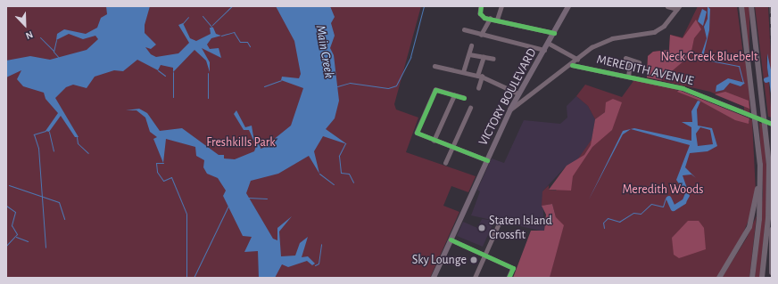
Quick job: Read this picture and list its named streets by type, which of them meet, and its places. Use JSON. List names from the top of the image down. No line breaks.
{"streets":{"main road":["VICTORY BOULEVARD"],"street":["MEREDITH AVENUE"]},"water":["Main Creek"],"parks":["Neck Creek Bluebelt","Freshkills Park","Meredith Woods"],"places":["Staten Island Crossfit","Sky Lounge"],"north":"bottom right"}
